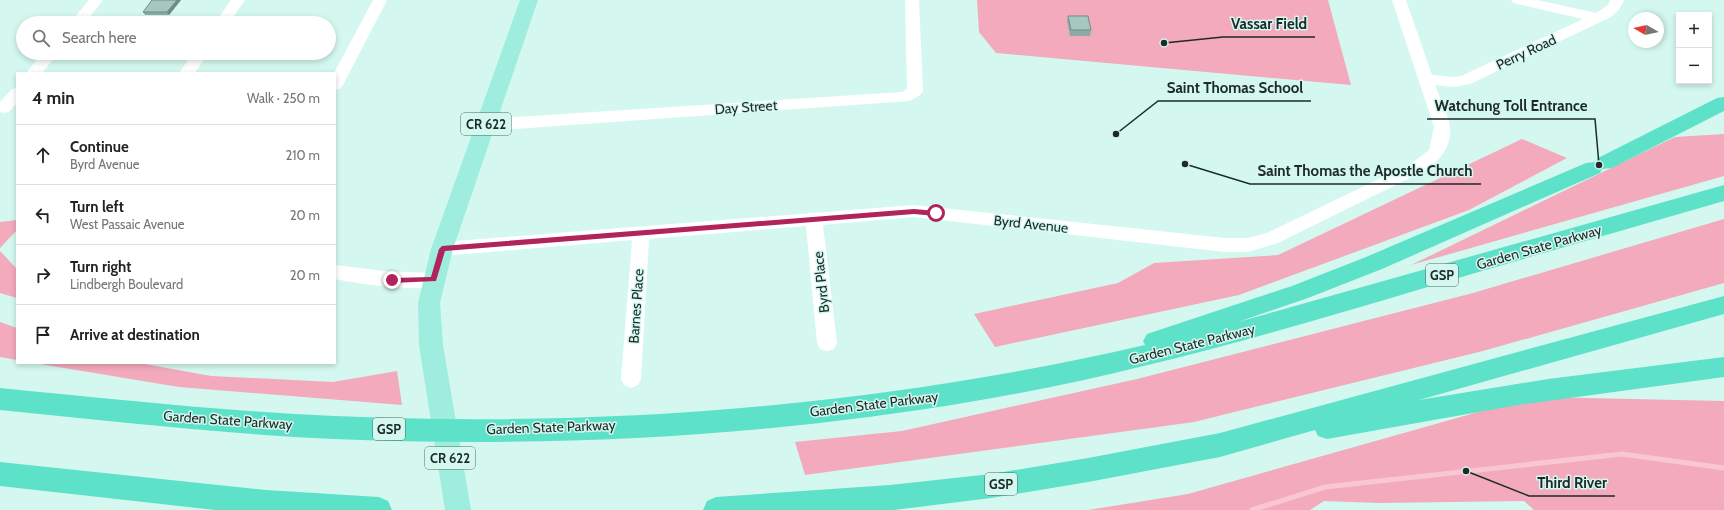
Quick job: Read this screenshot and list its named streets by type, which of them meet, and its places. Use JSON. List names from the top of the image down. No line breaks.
{"streets":{"highway":["Garden State Parkway","GSP"],"main road":["CR 622"],"street":["Perry Road","Day Street","Byrd Avenue","Byrd Place","Barnes Place"]},"crossings":[["Perry Road","Byrd Avenue"],["Day Street","CR 622"],["CR 622","Byrd Avenue"],["Byrd Avenue","Byrd Place"],["Byrd Avenue","Barnes Place"]],"places":["Vassar Field","Saint Thomas School","Saint Thomas the Apostle Church","Watchung Toll Entrance","Third River"],"north":"left","page":{"map_buttons":["+","−"],"search":"Search here","heading":["4 min","Walk · 250 m"],"list":[["Continue","Byrd Avenue","210 m"],["Turn left","West Passaic Avenue","20 m"],["Turn right","Lindbergh Boulevard","20 m"],"Arrive at destination"]}}
